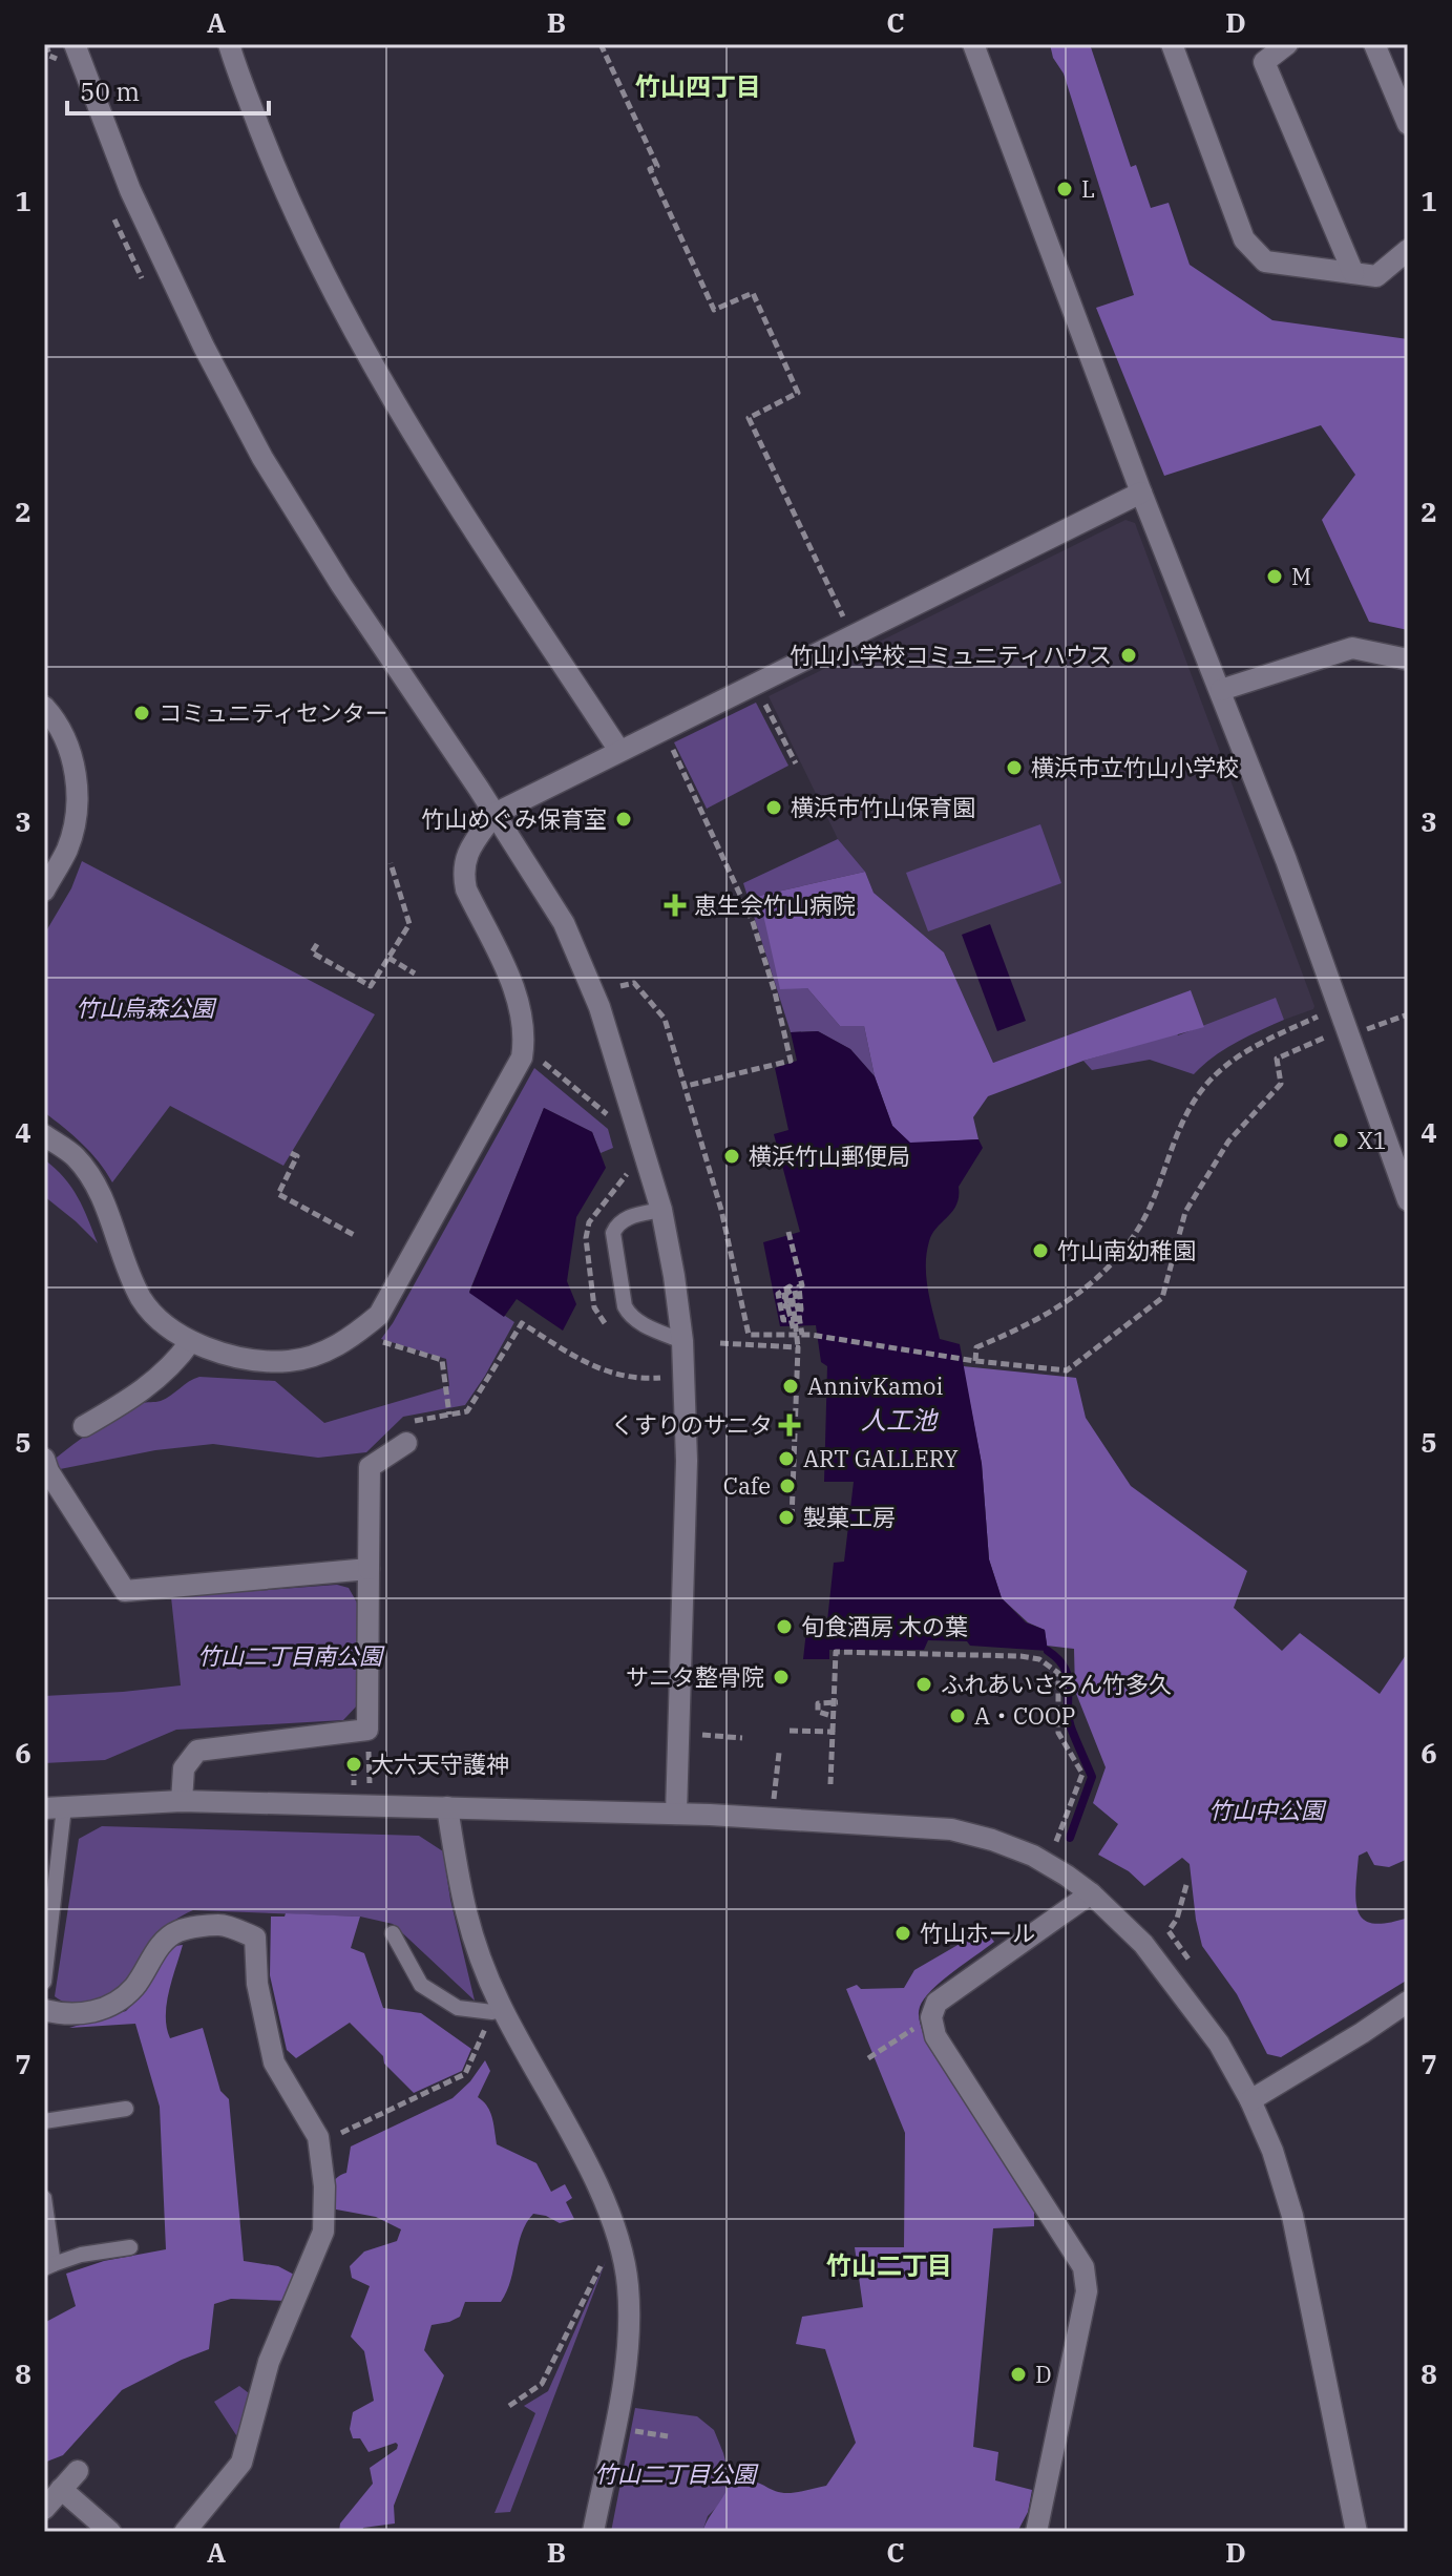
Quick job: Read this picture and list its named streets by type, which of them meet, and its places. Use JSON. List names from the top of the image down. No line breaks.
{"districts":["竹山四丁目","竹山二丁目"],"water":["人工池"],"parks":["竹山烏森公園","竹山二丁目南公園","竹山中公園","竹山二丁目公園"],"places":{"other":["L","M","竹山小学校コミュニティハウス","コミュニティセンター","横浜市立竹山小学校","横浜市竹山保育園","竹山めぐみ保育室","X1","横浜竹山郵便局","竹山南幼稚園","AnnivKamoi","ART GALLERY","Cafe","製菓工房","旬食酒房 木の葉","サニタ整骨院","ふれあいさろん竹多久","A・COOP","大六天守護神","竹山ホール","D"],"health":["恵生会竹山病院","くすりのサニタ"]},"scale_bar":"50 m","grid":{"columns":["A","B","C","D"],"rows":["1","2","3","4","5","6","7","8"]}}
